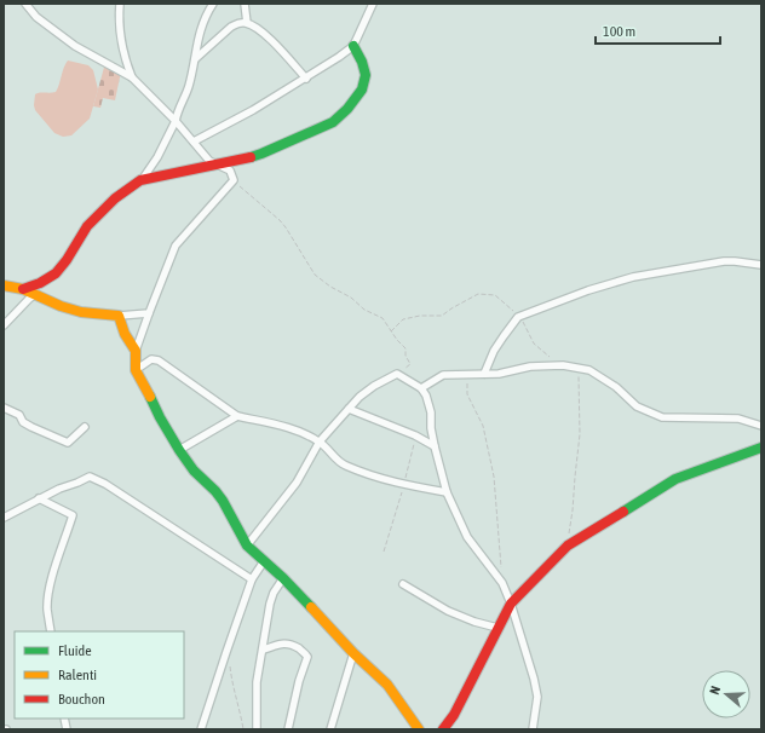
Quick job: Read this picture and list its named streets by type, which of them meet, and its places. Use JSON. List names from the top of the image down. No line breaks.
{"legend":["Fluide","Ralenti","Bouchon"],"scale_bar":"100 m","north":"left"}
